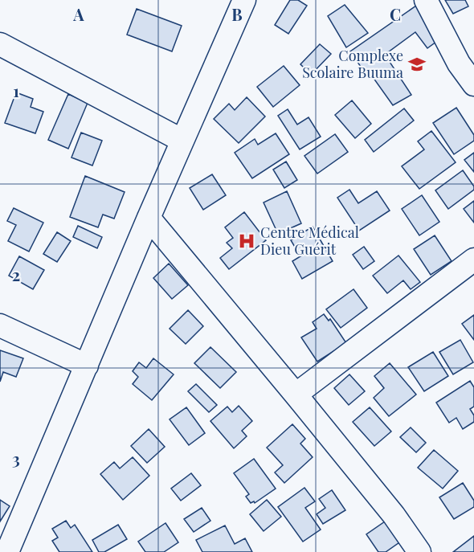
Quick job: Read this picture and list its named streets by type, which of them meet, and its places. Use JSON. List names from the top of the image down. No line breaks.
{"places":{"school or university":["Complexe Scolaire Buuma"],"hospital":["Centre Médical Dieu Guérit"]},"grid":{"columns":["A","B","C"],"rows":["1","2","3"]}}
